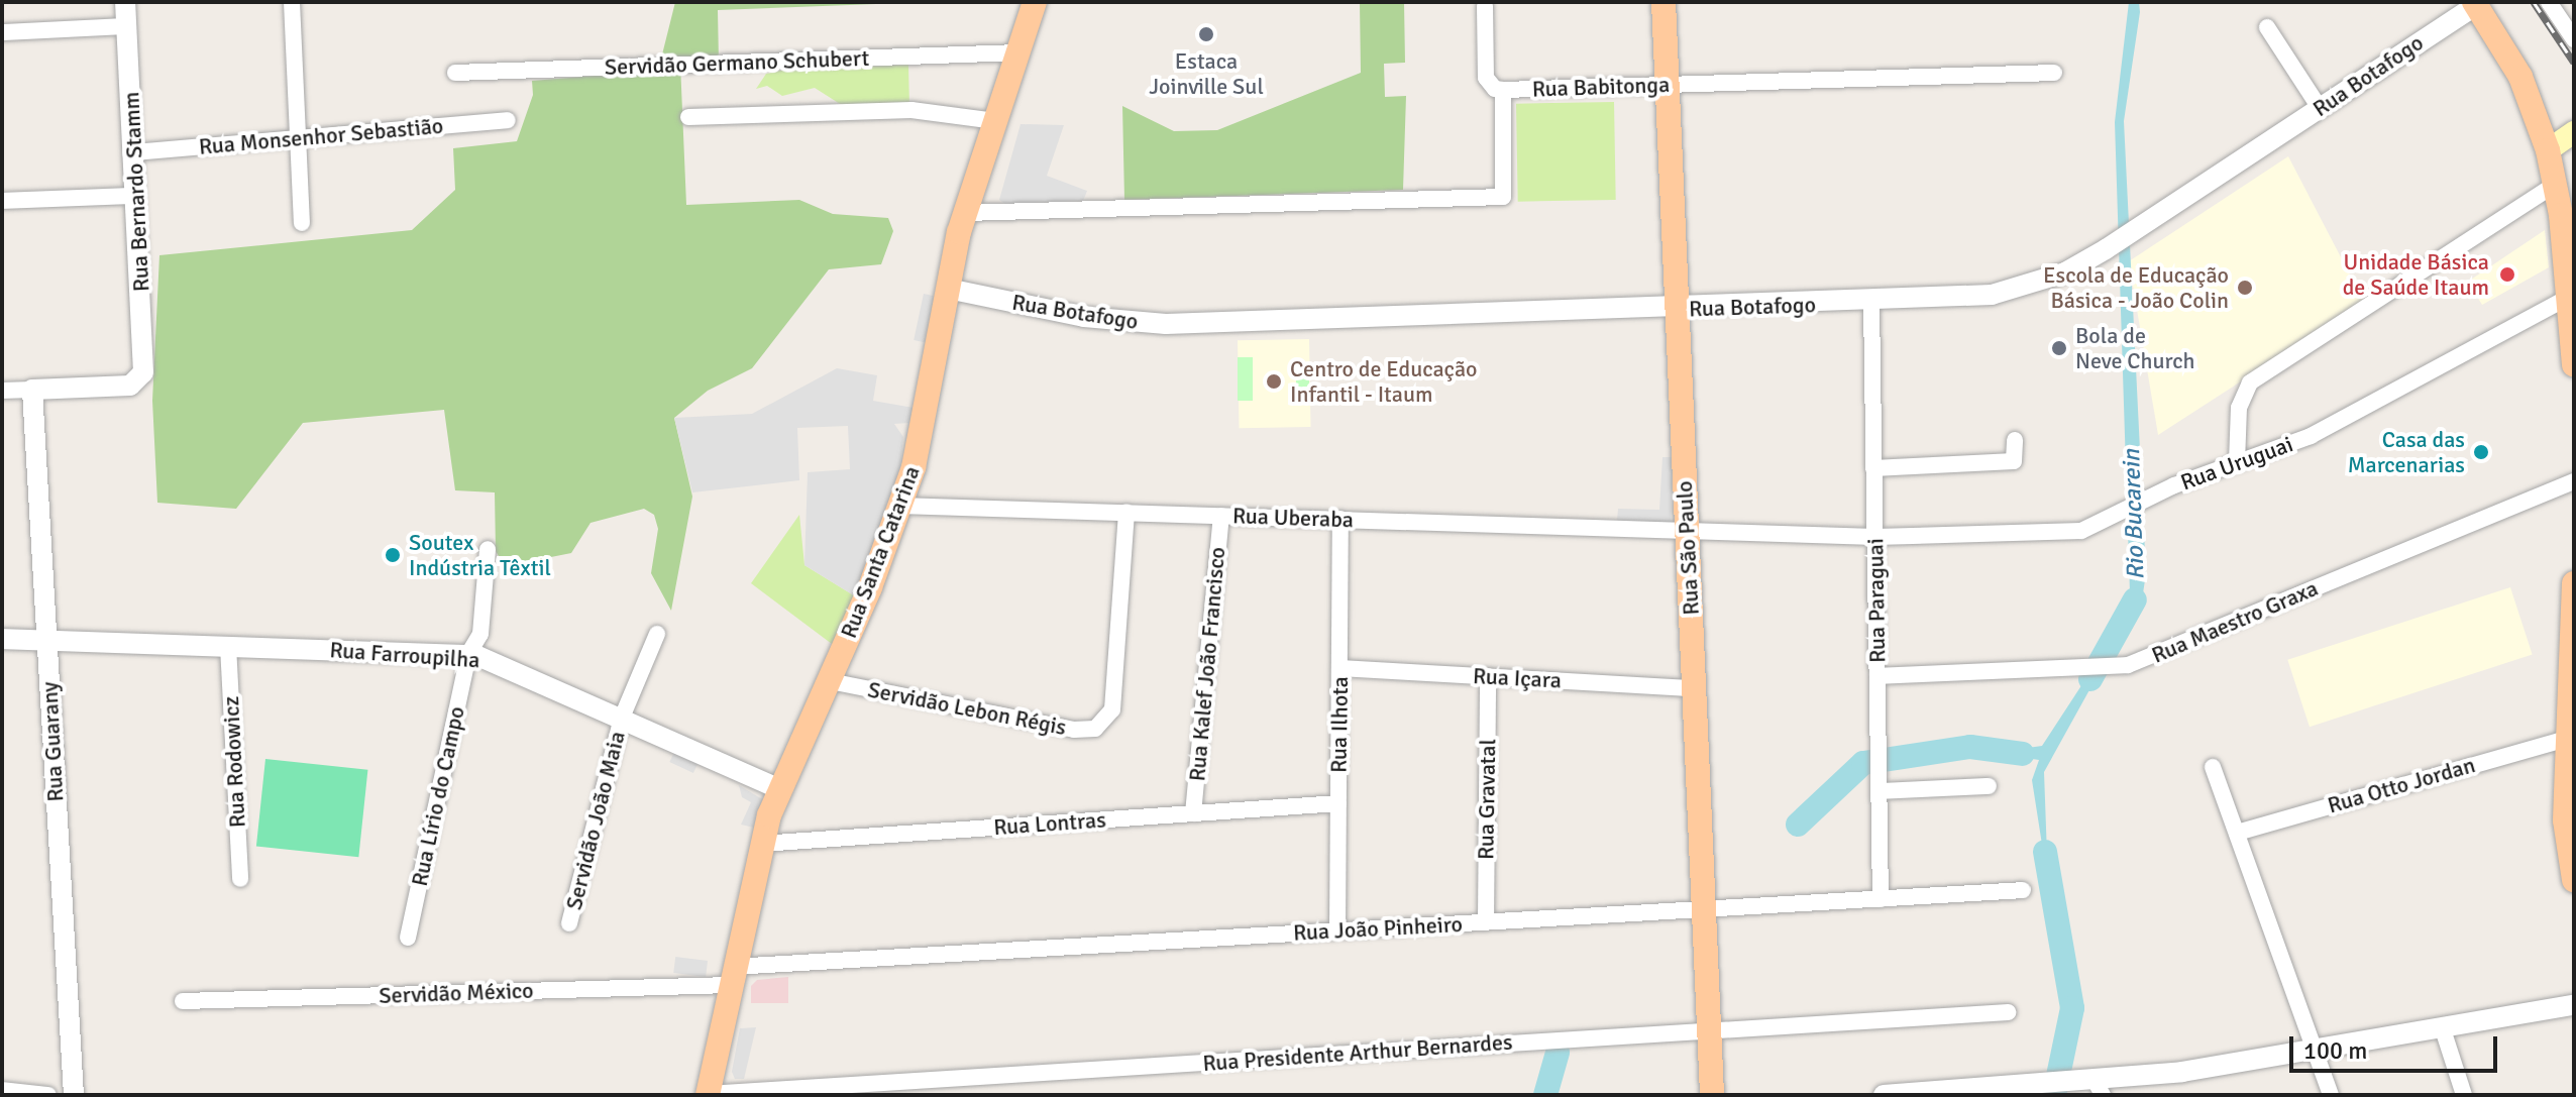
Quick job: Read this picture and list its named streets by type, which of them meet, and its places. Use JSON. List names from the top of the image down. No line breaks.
{"streets":{"main road":["Rua São Paulo","Rua Santa Catarina"],"street":["Servidão Germano Schubert","Rua Botafogo","Rua Babitonga","Rua Monsenhor Sebastião","Rua Bernardo Stamm","Rua Uruguai","Rua Uberaba","Rua Paraguai","Rua Maestro Graxa","Rua Farroupilha","Rua Kalef João Francisco","Rua Içara","Servidão Lebon Régis","Rua Ilhota","Rua Guarany","Rua Rodowicz","Rua Otto Jordan","Rua Lírio do Campo","Rua Gravatal","Servidão João Maia","Rua Lontras","Rua João Pinheiro","Servidão México","Rua Presidente Arthur Bernardes"]},"crossings":[["Servidão Germano Schubert","Rua Santa Catarina"],["Rua Botafogo","Rua São Paulo"],["Rua Botafogo","Rua Santa Catarina"],["Rua Botafogo","Rua Paraguai"],["Rua Babitonga","Rua São Paulo"],["Rua Babitonga","Rua Santa Catarina"],["Rua Monsenhor Sebastião","Rua Bernardo Stamm"],["Rua Bernardo Stamm","Rua Guarany"],["Rua Uruguai","Rua Uberaba"],["Rua Uruguai","Rua São Paulo"],["Rua Uruguai","Rua Paraguai"],["Rua Uberaba","Rua São Paulo"],["Rua Uberaba","Rua Santa Catarina"],["Rua Uberaba","Rua Kalef João Francisco"],["Rua Uberaba","Servidão Lebon Régis"],["Rua Uberaba","Rua Ilhota"],["Rua São Paulo","Rua Içara"],["Rua São Paulo","Rua João Pinheiro"],["Rua São Paulo","Rua Presidente Arthur Bernardes"],["Rua Santa Catarina","Rua Farroupilha"],["Rua Santa Catarina","Servidão Lebon Régis"],["Rua Santa Catarina","Rua Lontras"],["Rua Santa Catarina","Rua João Pinheiro"],["Rua Santa Catarina","Servidão México"],["Rua Santa Catarina","Rua Presidente Arthur Bernardes"],["Rua Paraguai","Rua Maestro Graxa"],["Rua Paraguai","Rua João Pinheiro"],["Rua Farroupilha","Rua Guarany"],["Rua Farroupilha","Rua Rodowicz"],["Rua Farroupilha","Rua Lírio do Campo"],["Rua Farroupilha","Servidão João Maia"],["Rua Kalef João Francisco","Rua Lontras"],["Rua Içara","Rua Ilhota"],["Rua Içara","Rua Gravatal"],["Rua Ilhota","Rua Lontras"],["Rua Ilhota","Rua João Pinheiro"],["Rua Gravatal","Rua João Pinheiro"],["Rua João Pinheiro","Servidão México"]],"water":["Rio Bucarein"],"places":["Estaca Joinville Sul","Unidade Básica de Saúde Itaum","Escola de Educação Básica - João Colin","Bola de Neve Church","Centro de Educação Infantil - Itaum","Casa das Marcenarias","Soutex Indústria Têxtil"],"scale_bar":"100 m"}
